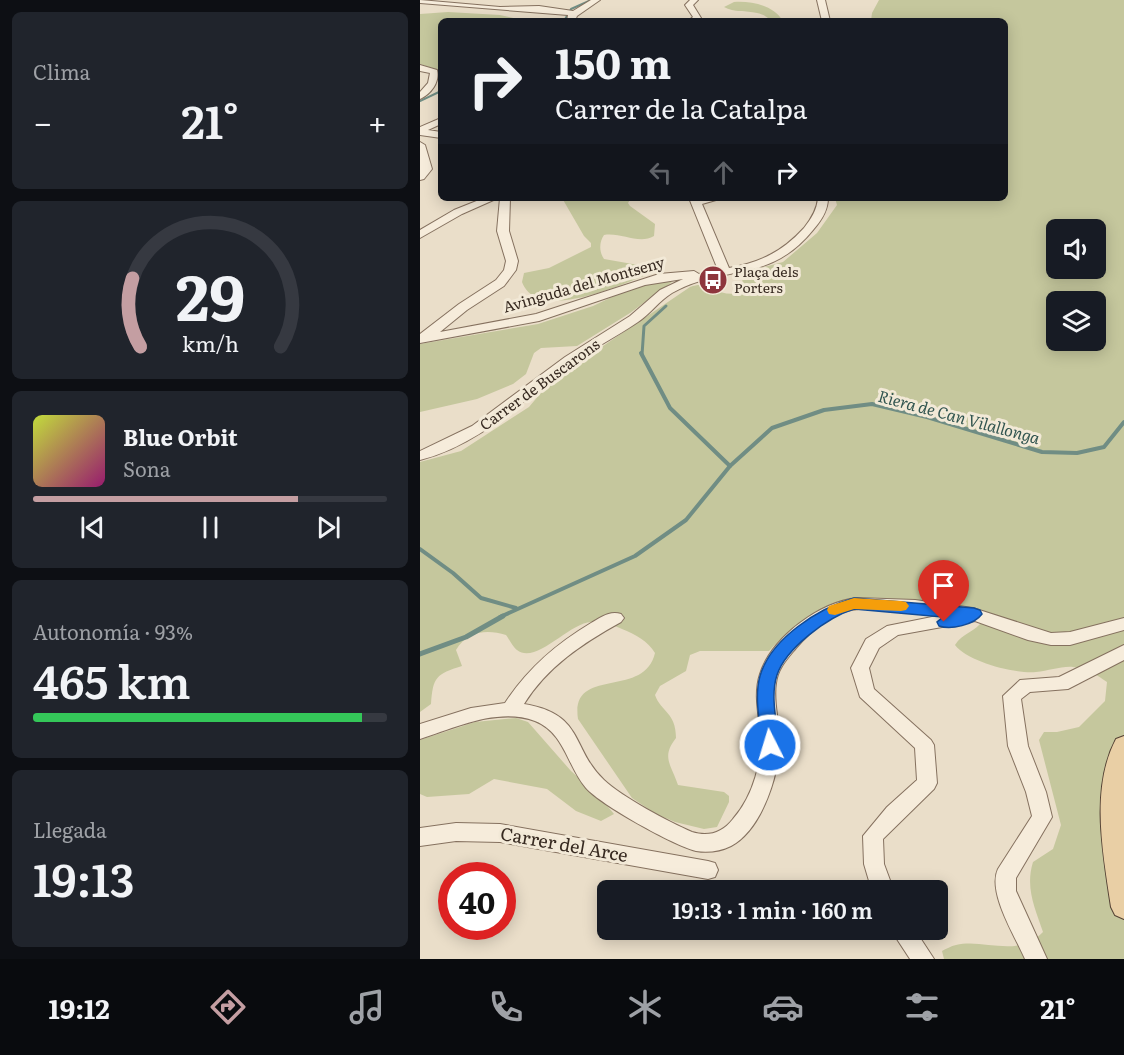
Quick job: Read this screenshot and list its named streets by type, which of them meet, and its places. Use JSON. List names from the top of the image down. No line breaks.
{"streets":{"street":["Avinguda del Montseny","Carrer de Buscarons","Carrer del Arce"]},"crossings":[["Avinguda del Montseny","Carrer de Buscarons"]],"water":["Riera de Can Vilallonga"],"places":{"bus stop":["Plaça dels Porters"]},"page":{"tile":["Clima",["Autonomía · 93%","465 km"],["Llegada","19:13"]],"turn":["150 m","Carrer de la Catalpa"],"heat":["−","21°","+"],"song":["Blue Orbit","Sona"],"limit":"40","trip":"19:13 · 1 min · 160 m","tabs":["19:12","21°"],"gauge":["29","km/h"]}}
